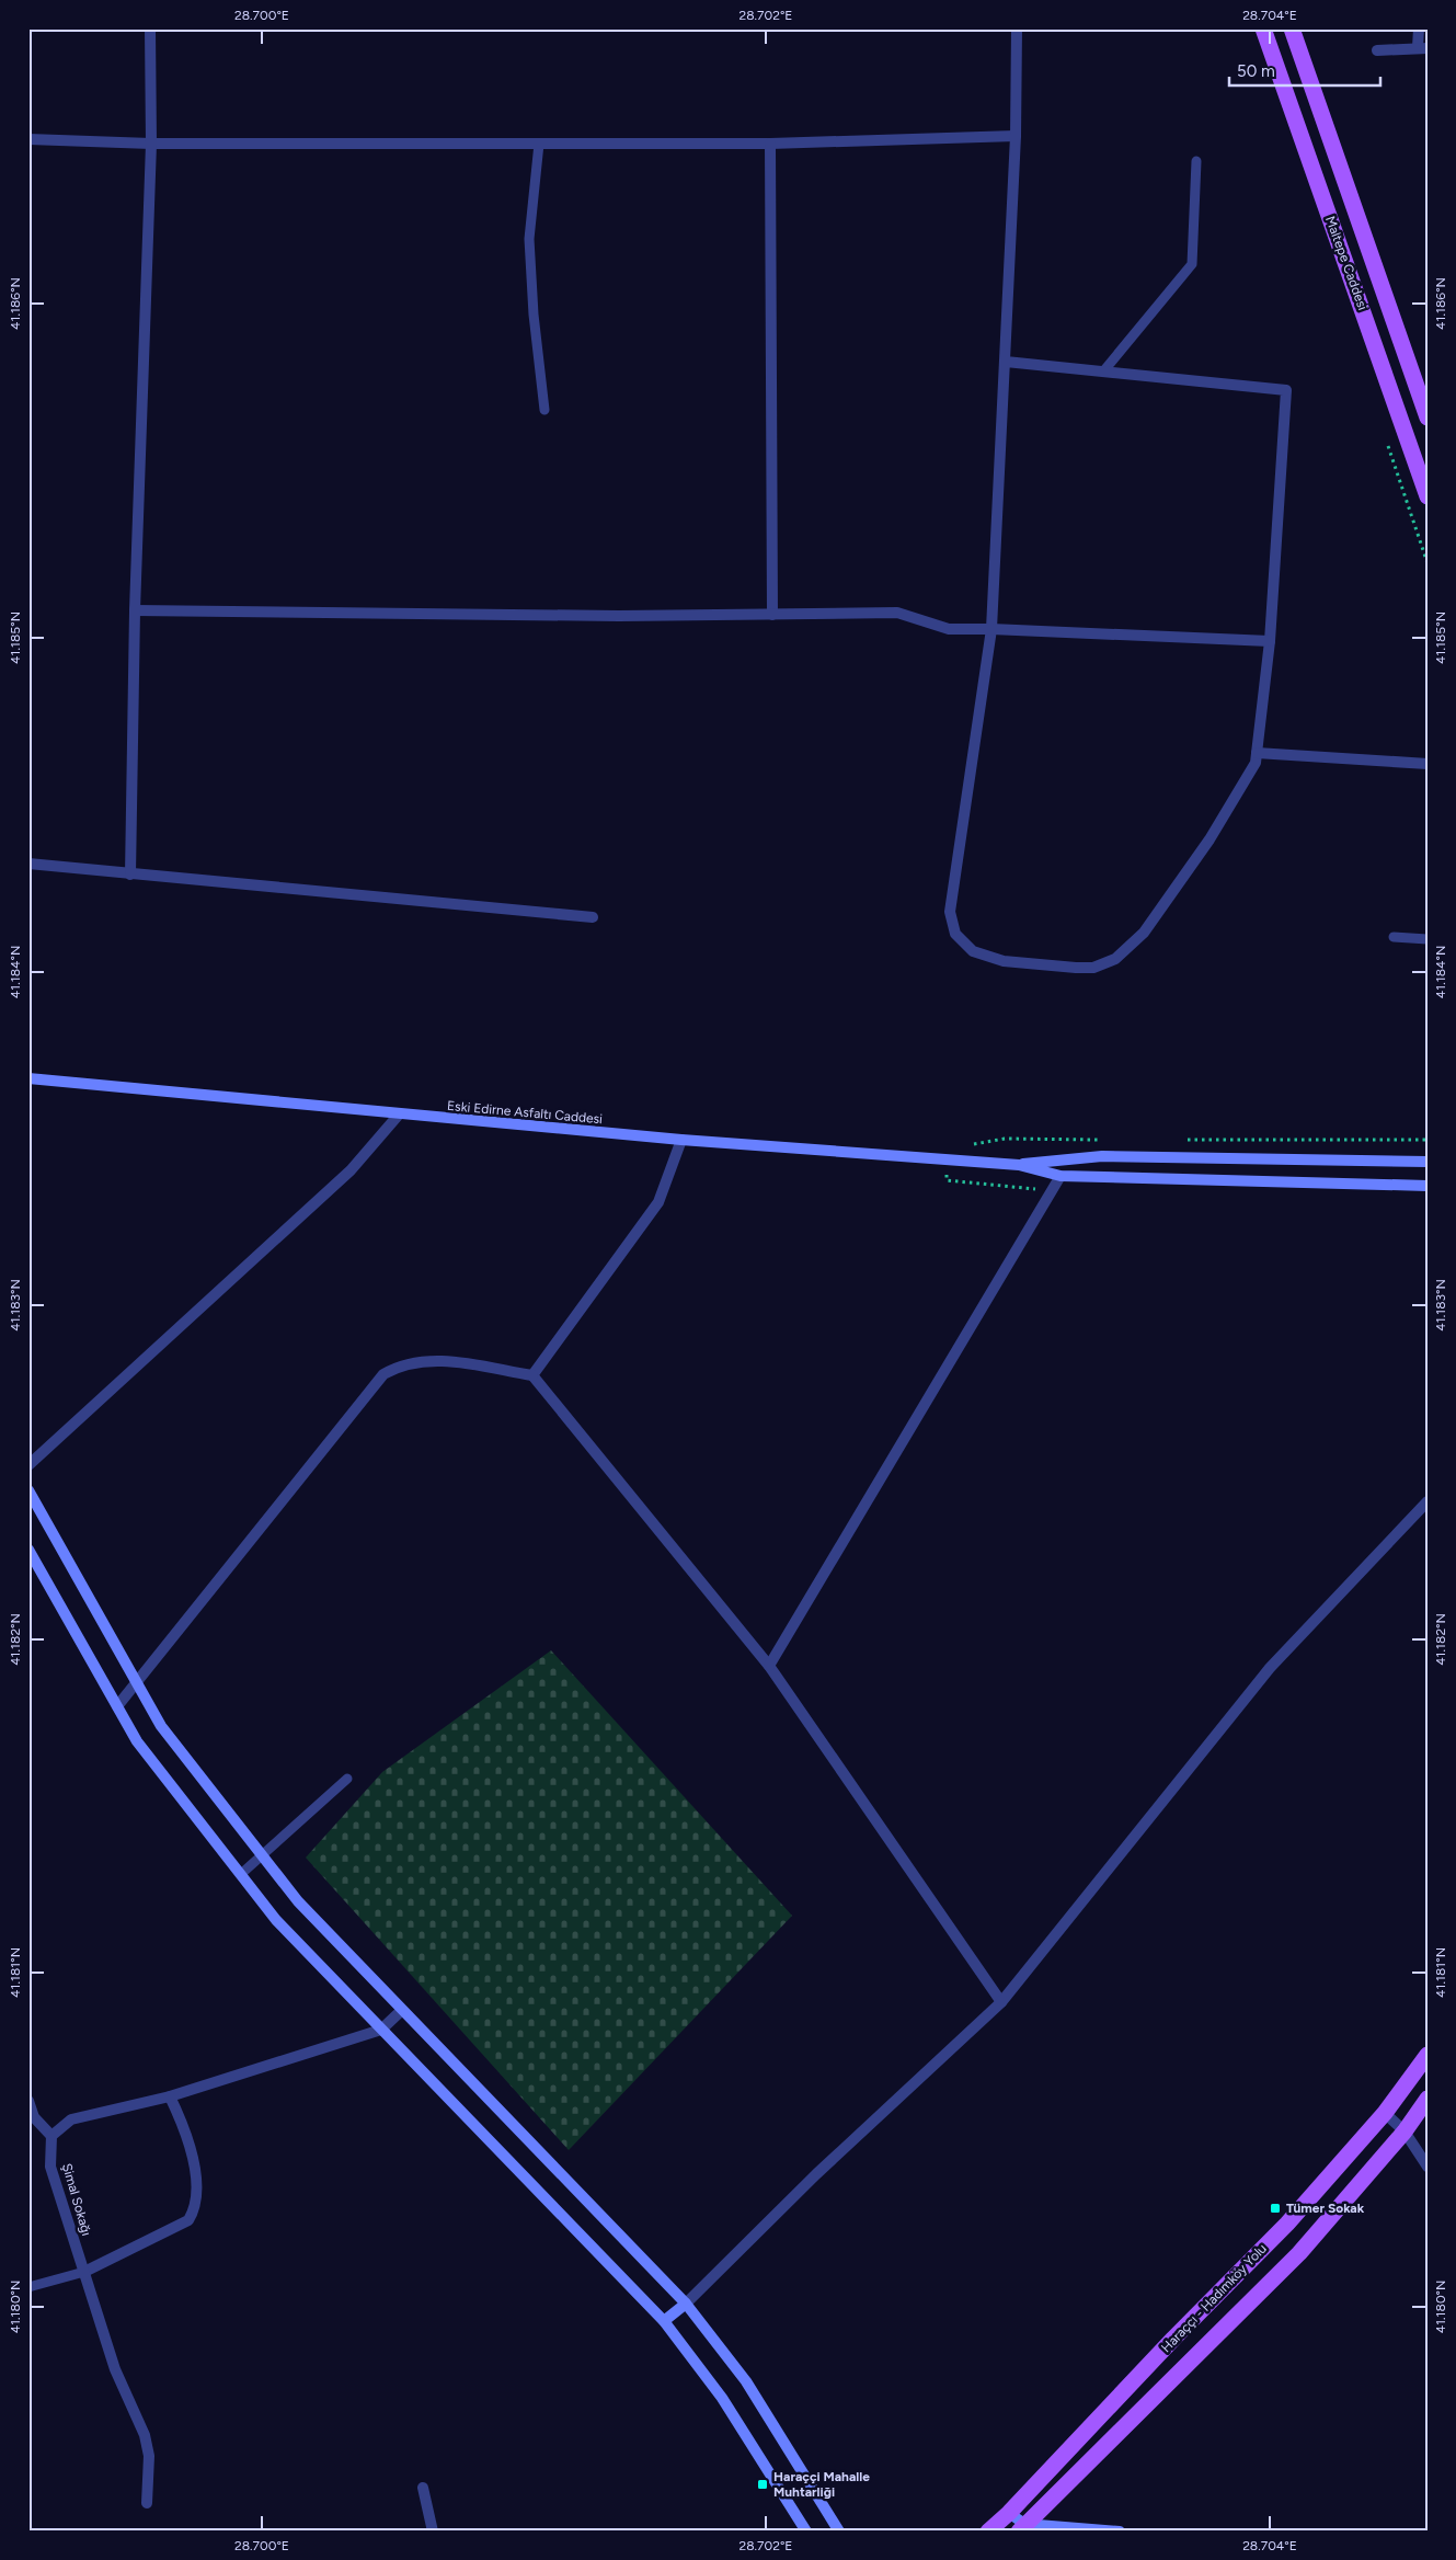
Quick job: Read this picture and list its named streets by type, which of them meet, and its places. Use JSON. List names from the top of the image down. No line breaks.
{"streets":{"main road":["Maltepe Caddesi","Eski Edirne Asfaltı Caddesi","Haraççı - Hadımköy Yolu"],"street":["Şimal Sokağı"]},"places":{"transit":["Tümer Sokak","Haraççi Mahalle Muhtarliği"]},"scale_bar":"50 m","coordinates":["28.700°E","28.702°E","28.704°E","41.186°N","41.185°N","41.184°N","41.183°N","41.182°N","41.181°N","41.180°N"]}
